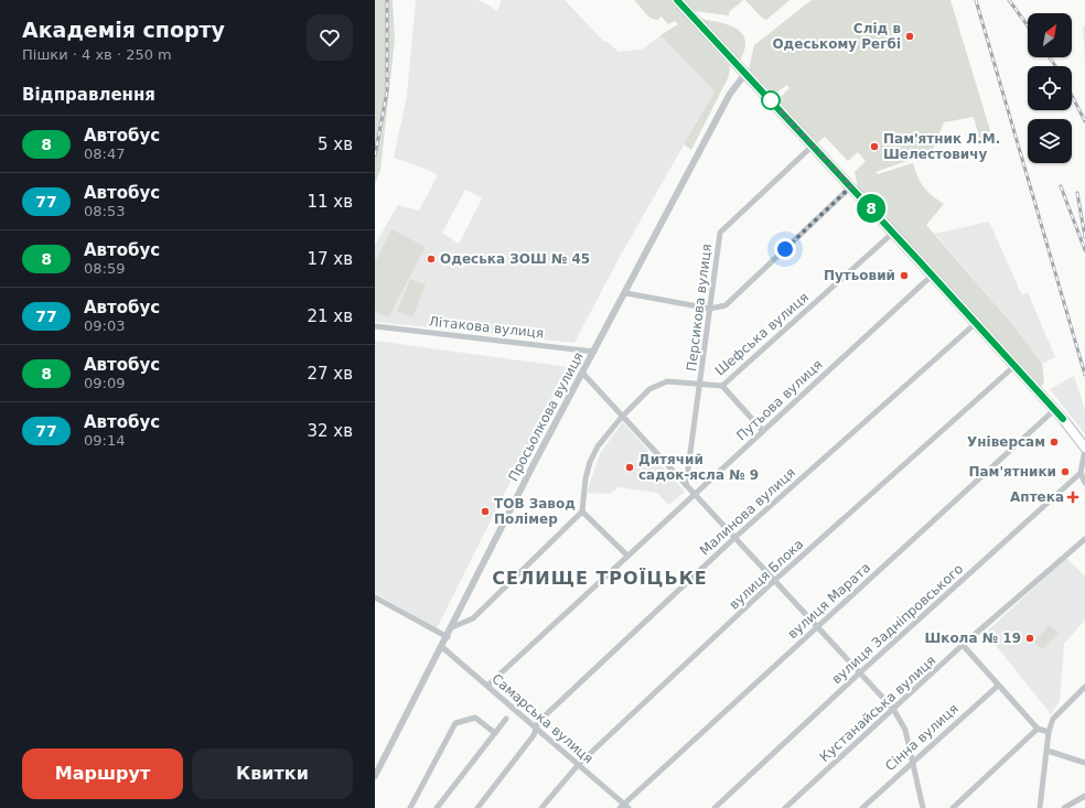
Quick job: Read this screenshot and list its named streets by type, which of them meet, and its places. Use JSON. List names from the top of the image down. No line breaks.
{"streets":{"street":["Персикова вулиця","Літакова вулиця","Шефська вулиця","Путьова вулиця","Просьолкова вулиця","Малинова вулиця","вулиця Блока","вулиця Марата","вулиця Задніпровського","Кустанайська вулиця","Самарська вулиця","Сінна вулиця"]},"crossings":[["Персикова вулиця","Шефська вулиця"],["Літакова вулиця","Просьолкова вулиця"],["Путьова вулиця","Самарська вулиця"],["Просьолкова вулиця","Самарська вулиця"],["Малинова вулиця","Самарська вулиця"],["вулиця Блока","Самарська вулиця"],["вулиця Марата","Самарська вулиця"]],"districts":["СЕЛИЩЕ ТРОЇЦЬКЕ"],"places":{"other":["Слід в Одеському Регбі","Пам'ятник Л.М. Шелестовичу","Одеська ЗОШ № 45","Путьовий","Універсам","Дитячий садок-ясла № 9","Пам'ятники","ТОВ Завод Полімер","Школа № 19"],"health":["Аптека"]},"lines":["bus line 8"],"north":"top right","page":{"heading":[["Академія спорту","Пішки · 4 хв · 250 m"],"Відправлення"],"on_map":"8","list":[{"mark":"8","name":"Автобус","note":"08:47","value":"5 хв"},{"mark":"77","name":"Автобус","note":"08:53","value":"11 хв"},{"mark":"8","name":"Автобус","note":"08:59","value":"17 хв"},{"mark":"77","name":"Автобус","note":"09:03","value":"21 хв"},{"mark":"8","name":"Автобус","note":"09:09","value":"27 хв"},{"mark":"77","name":"Автобус","note":"09:14","value":"32 хв"}],"buttons":["Маршрут","Квитки"]}}
